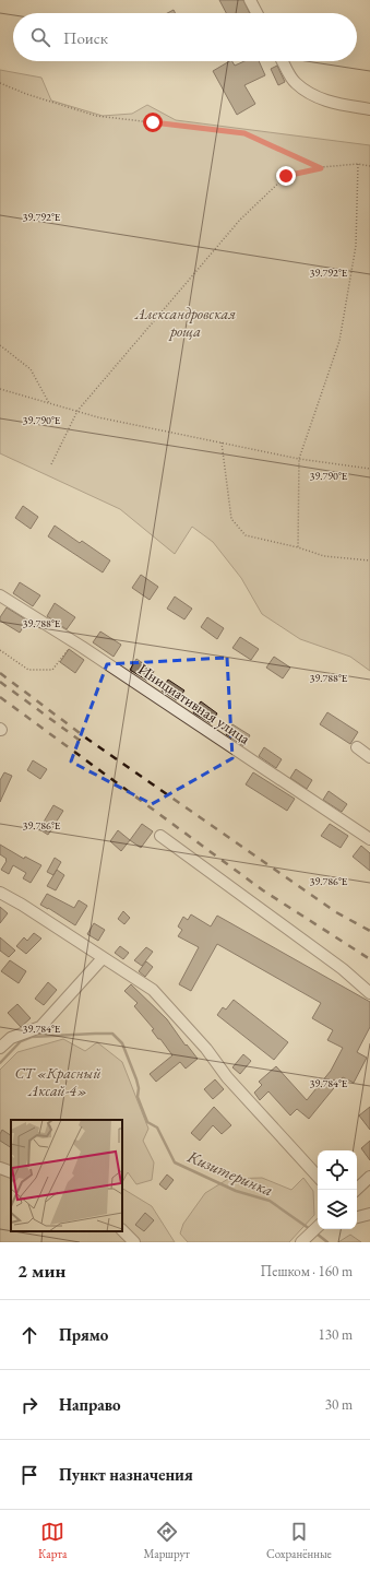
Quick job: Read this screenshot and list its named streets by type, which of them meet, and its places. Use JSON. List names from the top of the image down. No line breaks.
{"streets":{"street":["Инициативная улица"]},"water":["Кизитеринка"],"parks":["Александровская роща","СТ «Красный Аксай-4»"],"page":{"search":"Поиск","heading":["2 мин","Пешком · 160 m"],"list":[["Прямо","130 m"],["Направо","30 m"],"Пункт назначения"],"nav":["Карта","Маршрут","Сохранённые"]},"coordinates":["39.792°E","39.790°E","39.788°E","39.786°E","39.784°E"]}
